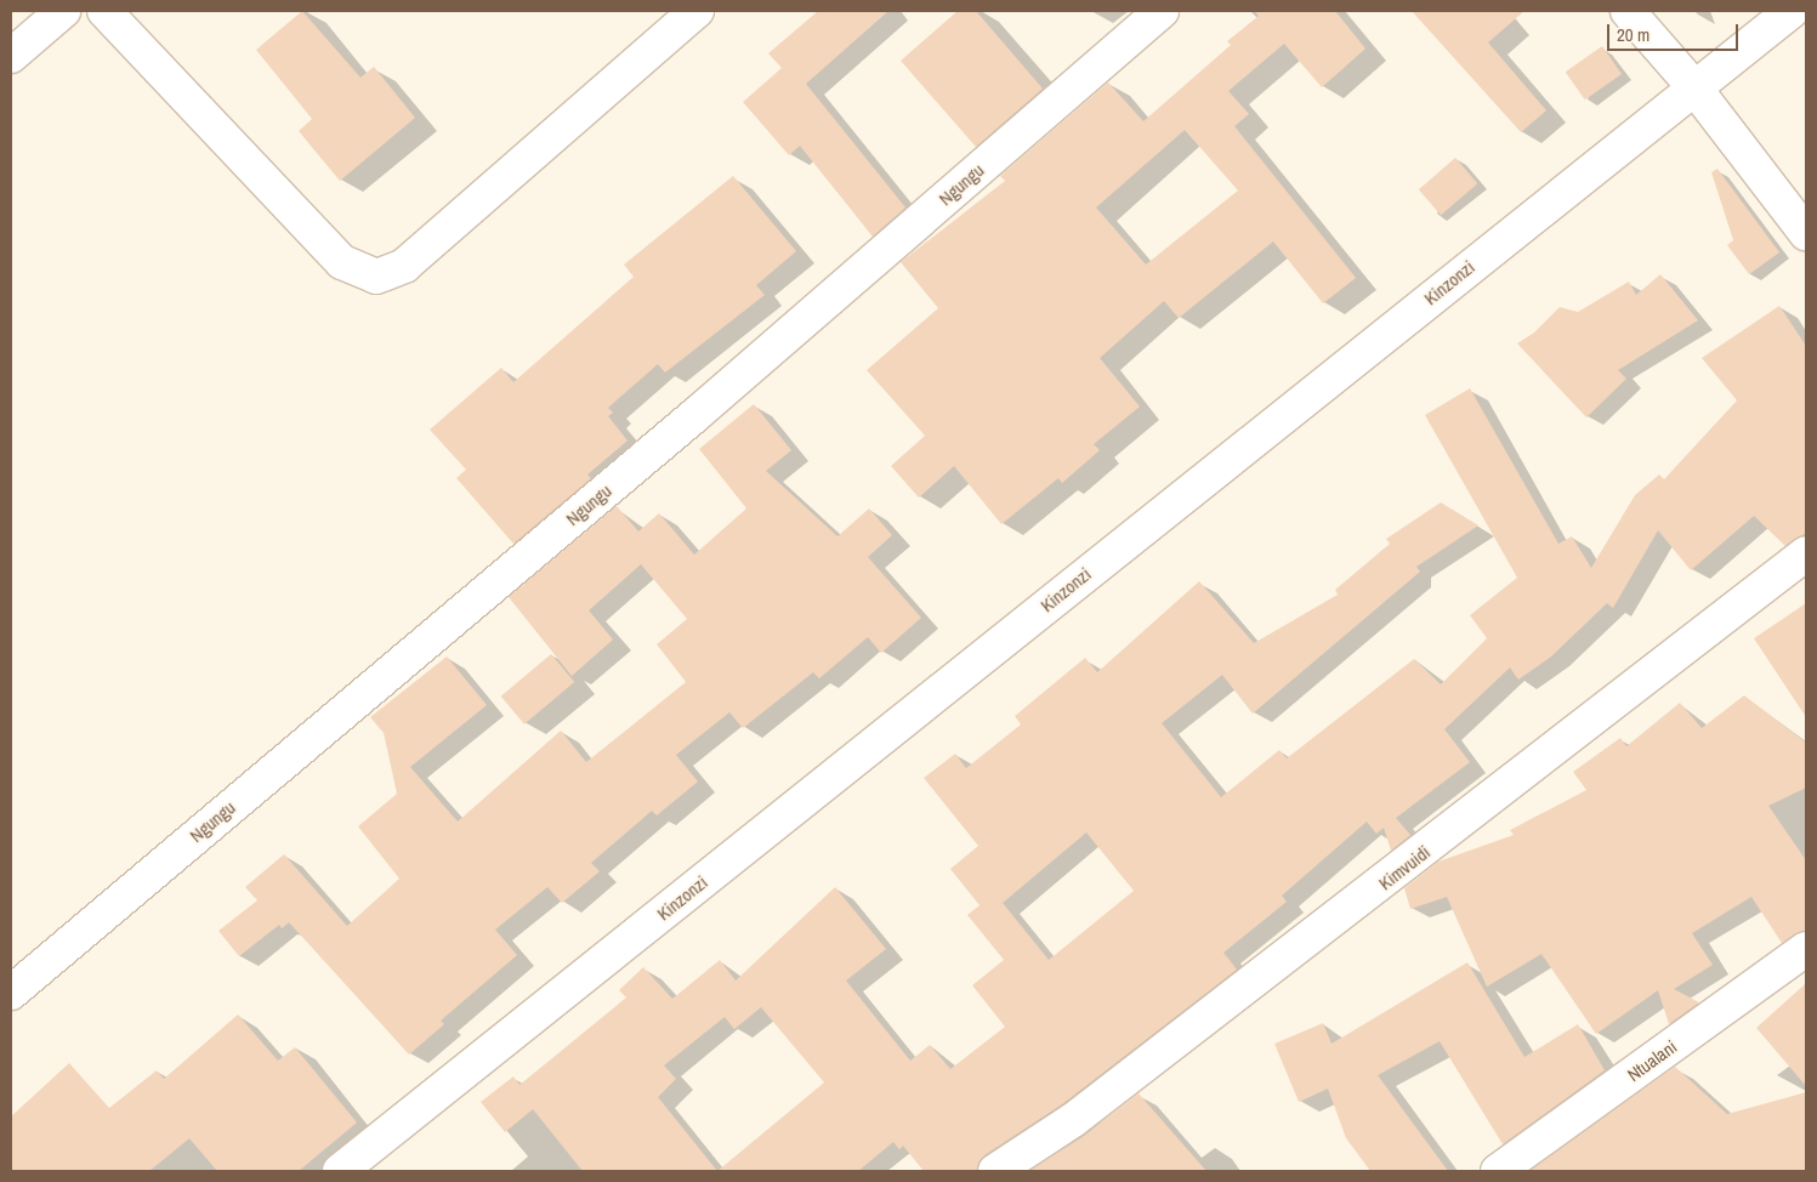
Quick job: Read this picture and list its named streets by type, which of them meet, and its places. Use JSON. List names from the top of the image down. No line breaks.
{"streets":{"street":["Ngungu","Kinzonzi","Kimvuidi","Ntualani"]},"scale_bar":"20 m"}
